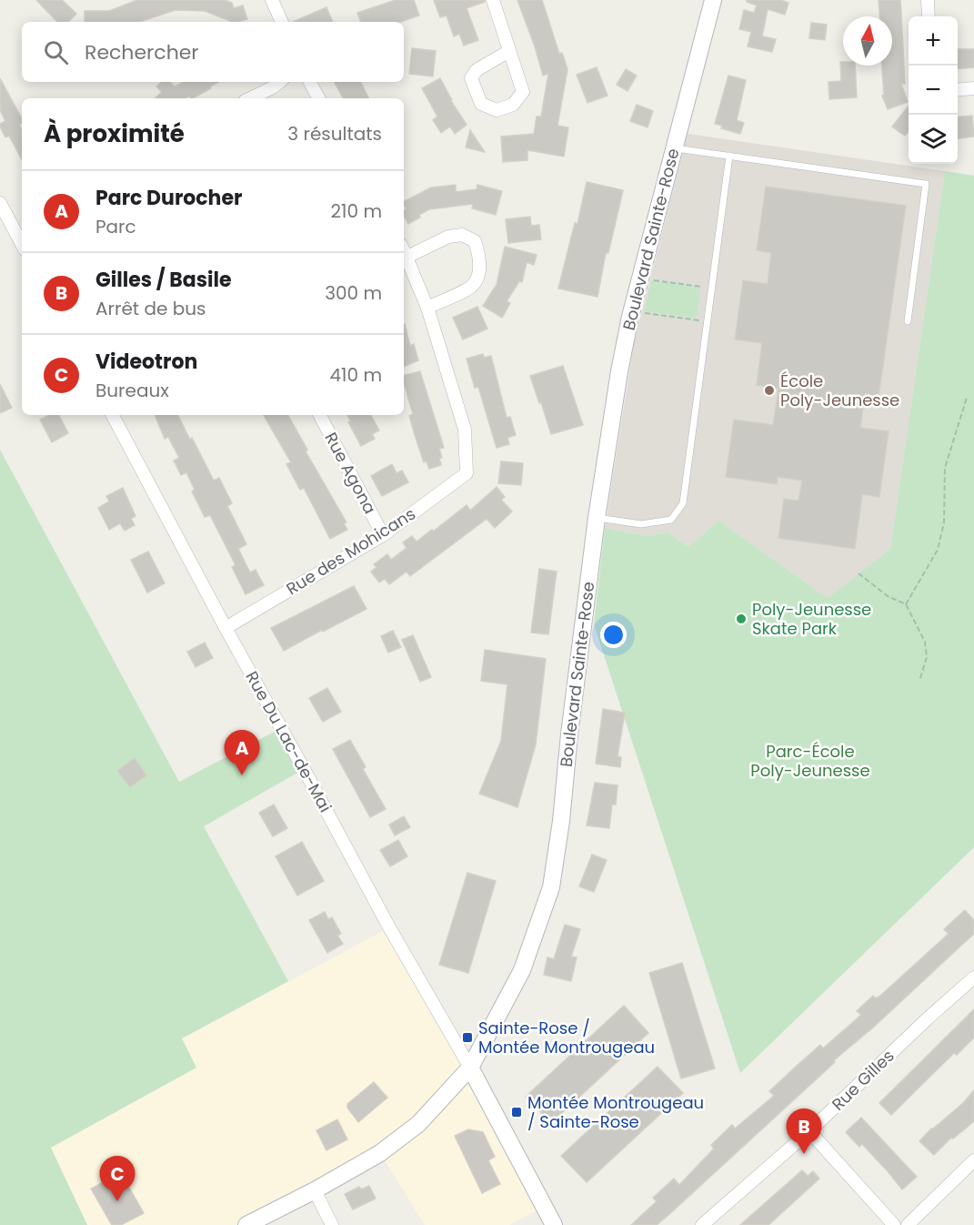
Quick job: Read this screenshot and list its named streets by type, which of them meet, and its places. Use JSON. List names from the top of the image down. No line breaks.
{"streets":{"street":["Boulevard Sainte-Rose","Rue Agona","Rue des Mohicans","Rue Du Lac-de-Mai","Rue Gilles"]},"crossings":[["Boulevard Sainte-Rose","Rue Du Lac-de-Mai"],["Rue Agona","Rue des Mohicans"],["Rue des Mohicans","Rue Du Lac-de-Mai"]],"parks":["Parc-École Poly-Jeunesse"],"places":{"other":["École Poly-Jeunesse","Poly-Jeunesse Skate Park"],"transit":["Sainte-Rose / Montée Montrougeau","Montée Montrougeau / Sainte-Rose"]},"north":"top","page":{"map_buttons":["+","−"],"search":"Rechercher","heading":["À proximité","3 résultats"],"list":[{"mark":"A","name":"Parc Durocher","note":"Parc","value":"210 m"},{"mark":"B","name":"Gilles / Basile","note":"Arrêt de bus","value":"300 m"},{"mark":"C","name":"Videotron","note":"Bureaux","value":"410 m"}],"pins":["A","B","C"]}}
